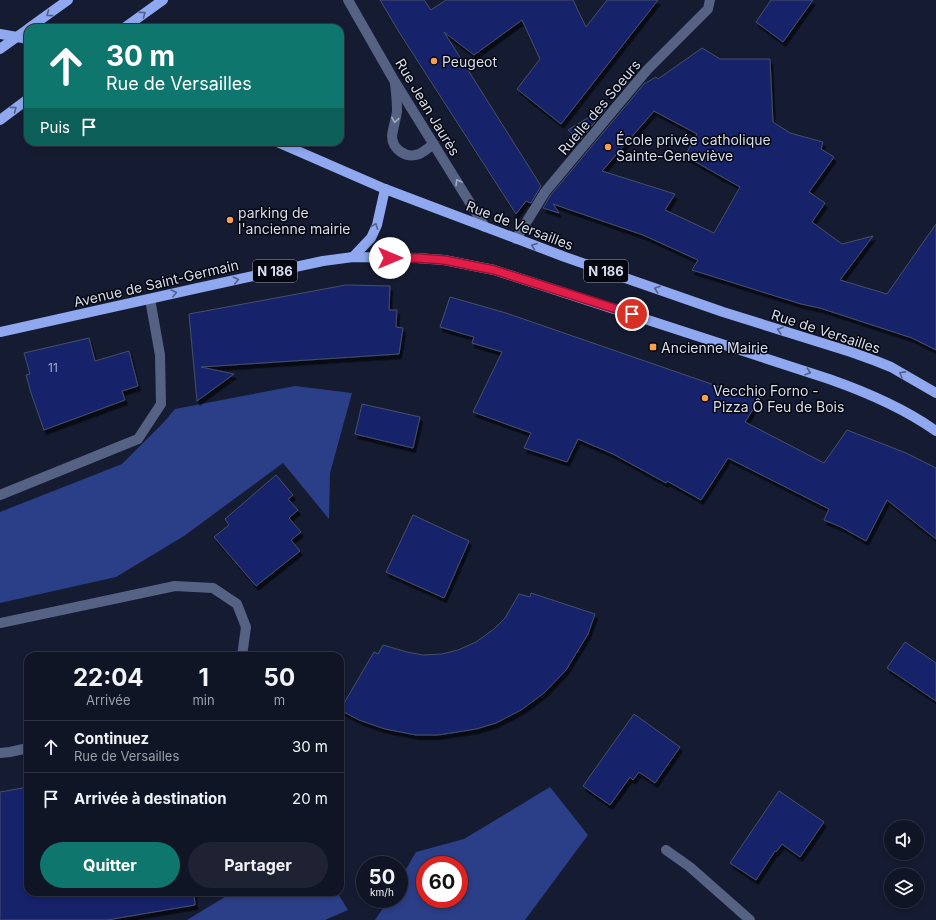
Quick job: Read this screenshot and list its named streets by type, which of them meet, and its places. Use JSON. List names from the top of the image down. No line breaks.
{"streets":{"main road":["Rue de Versailles","N 186","Avenue de Saint-Germain"],"street":["Rue Jean Jaurès","Ruelle des Soeurs"]},"crossings":[["Rue Jean Jaurès","Rue de Versailles"],["Ruelle des Soeurs","Rue de Versailles"]],"one_way":["Rue Jean Jaurès","Rue de Versailles","Avenue de Saint-Germain"],"places":{"other":["Peugeot","École privée catholique Sainte-Geneviève","parking de l'ancienne mairie","Vecchio Forno - Pizza Ô Feu de Bois"],"transit":["Ancienne Mairie"]},"house_numbers":["11"],"page":{"turn":["30 m","Rue de Versailles"],"then":"Puis","eta":["22:04","Arrivée","1","min","50","m"],"list":[{"name":"Continuez","note":"Rue de Versailles","value":"30 m"},{"name":"Arrivée à destination","value":"20 m"}],"buttons":["Quitter","Partager"],"speed":"50 km/h","limit":"60"}}
